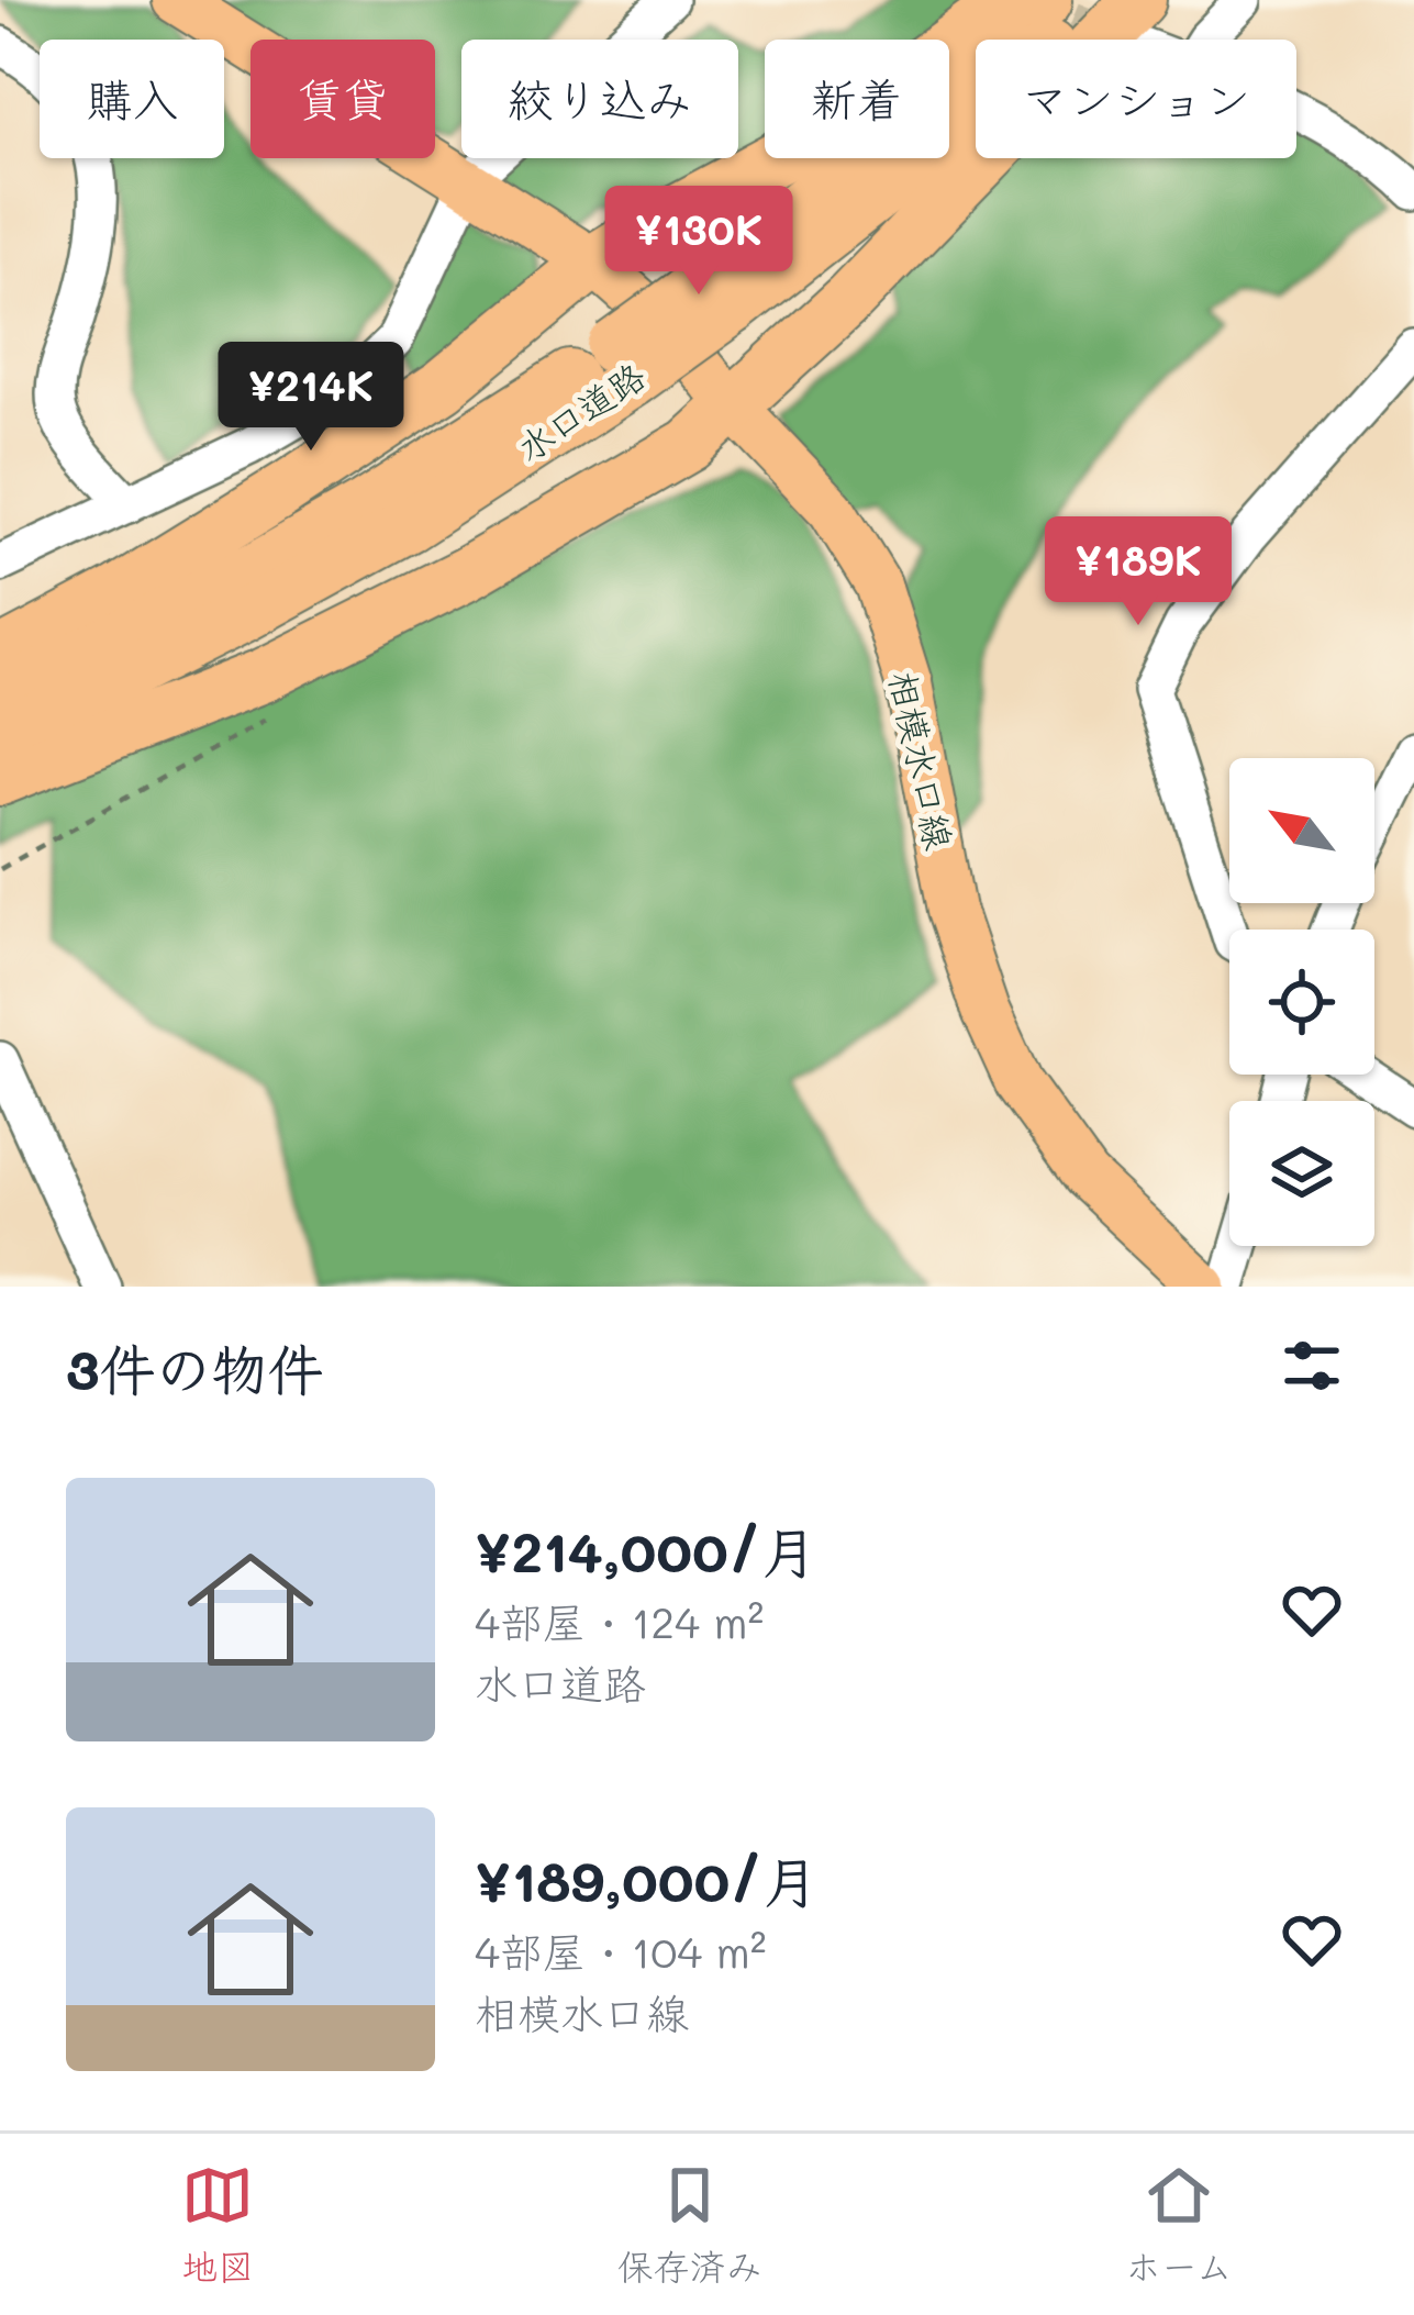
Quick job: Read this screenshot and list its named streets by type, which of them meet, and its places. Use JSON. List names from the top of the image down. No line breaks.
{"streets":{"highway":["水口道路"],"main road":["相模水口線"]},"north":"top left","page":{"chip":["購入","賃貸","絞り込み","新着","マンション"],"price":["¥130K","¥214K","¥189K"],"heading":"3件の物件","list":[{"name":"¥214,000/月","note":"4部屋 · 124 m² · 水口道路"},{"name":"¥189,000/月","note":"4部屋 · 104 m² · 相模水口線"}],"tabs":["地図","保存済み","ホーム"]}}
